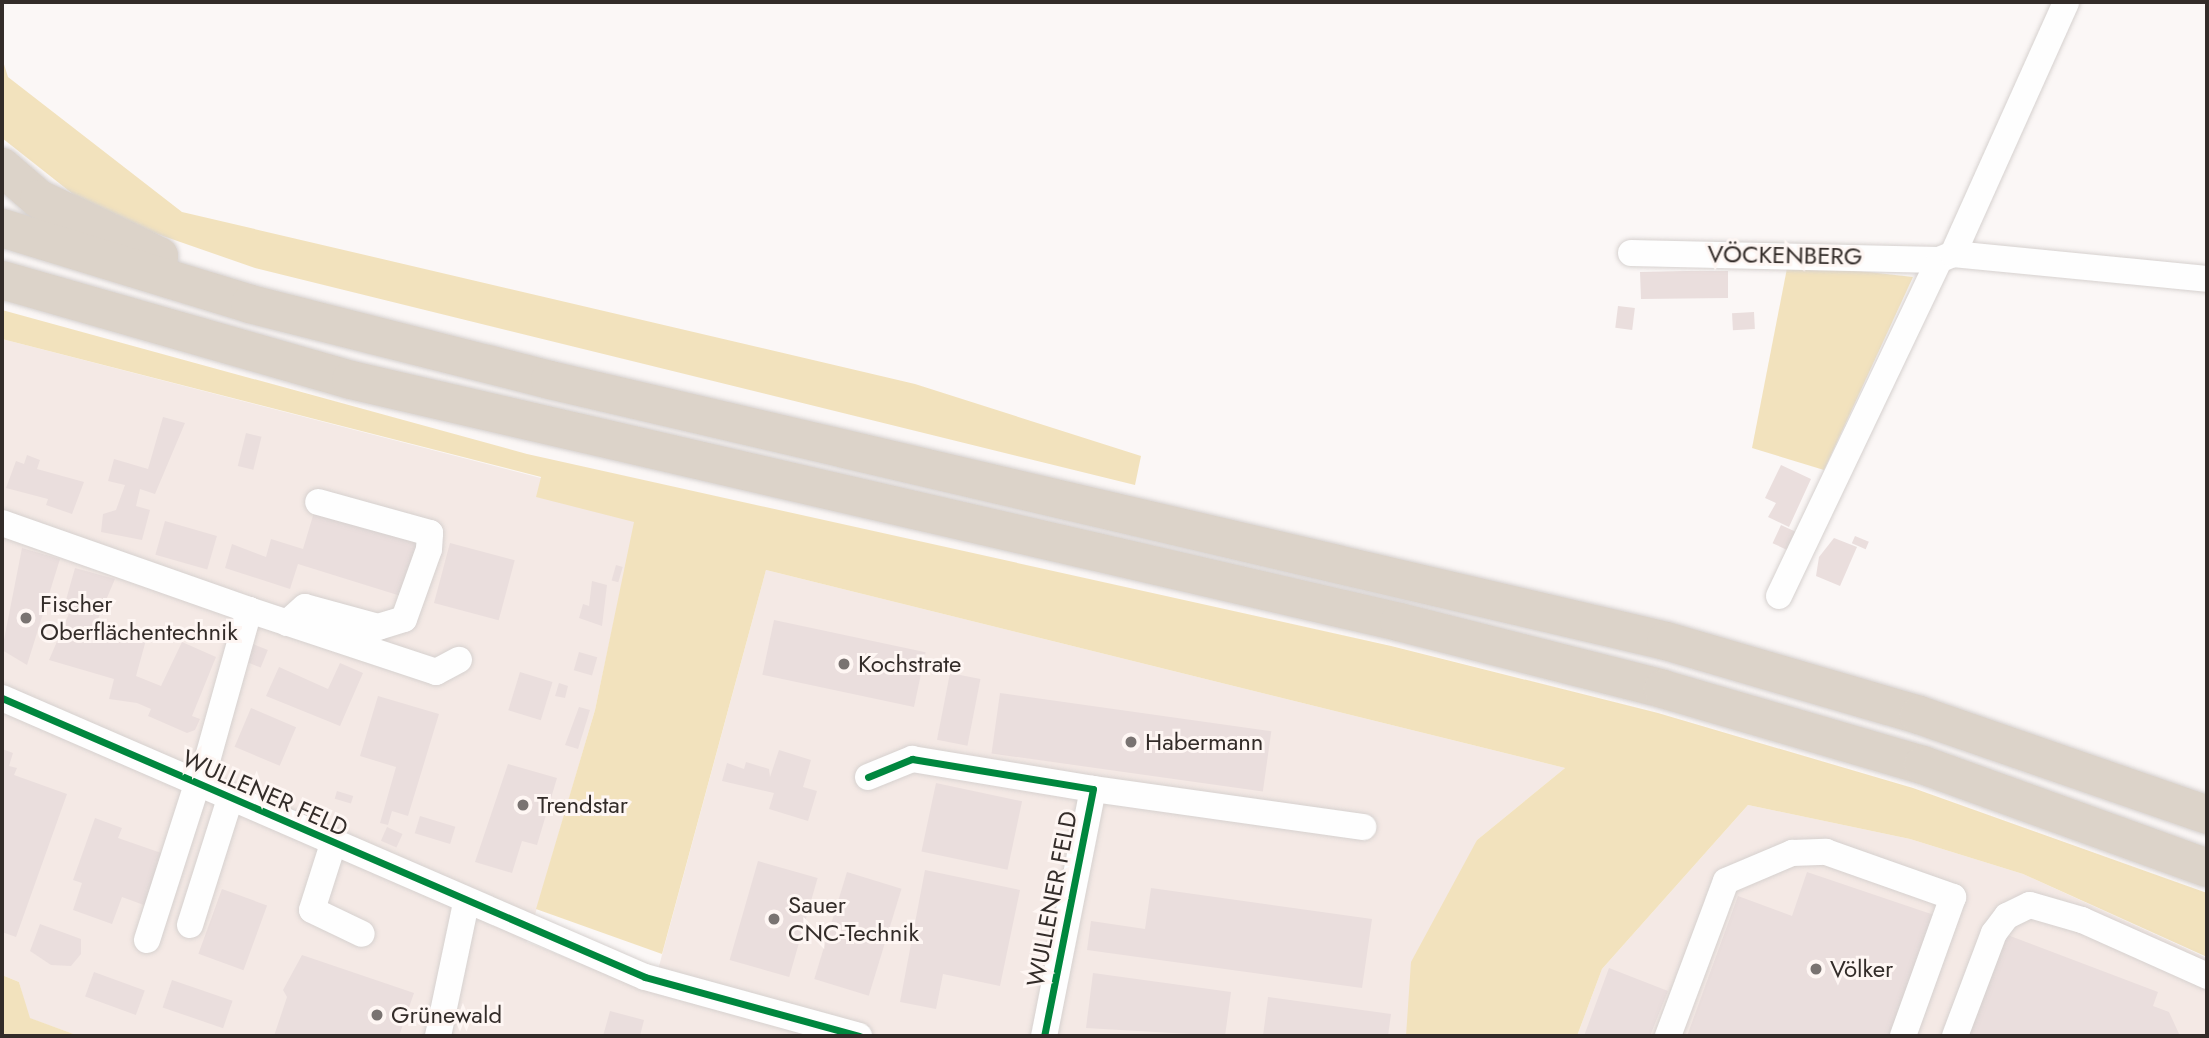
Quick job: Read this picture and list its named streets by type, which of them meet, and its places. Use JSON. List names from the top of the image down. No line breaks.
{"streets":{"street":["VÖCKENBERG","WULLENER FELD"]},"places":["Fischer Oberflächentechnik","Kochstrate","Habermann","Trendstar","Sauer CNC-Technik","Völker","Grünewald"]}
